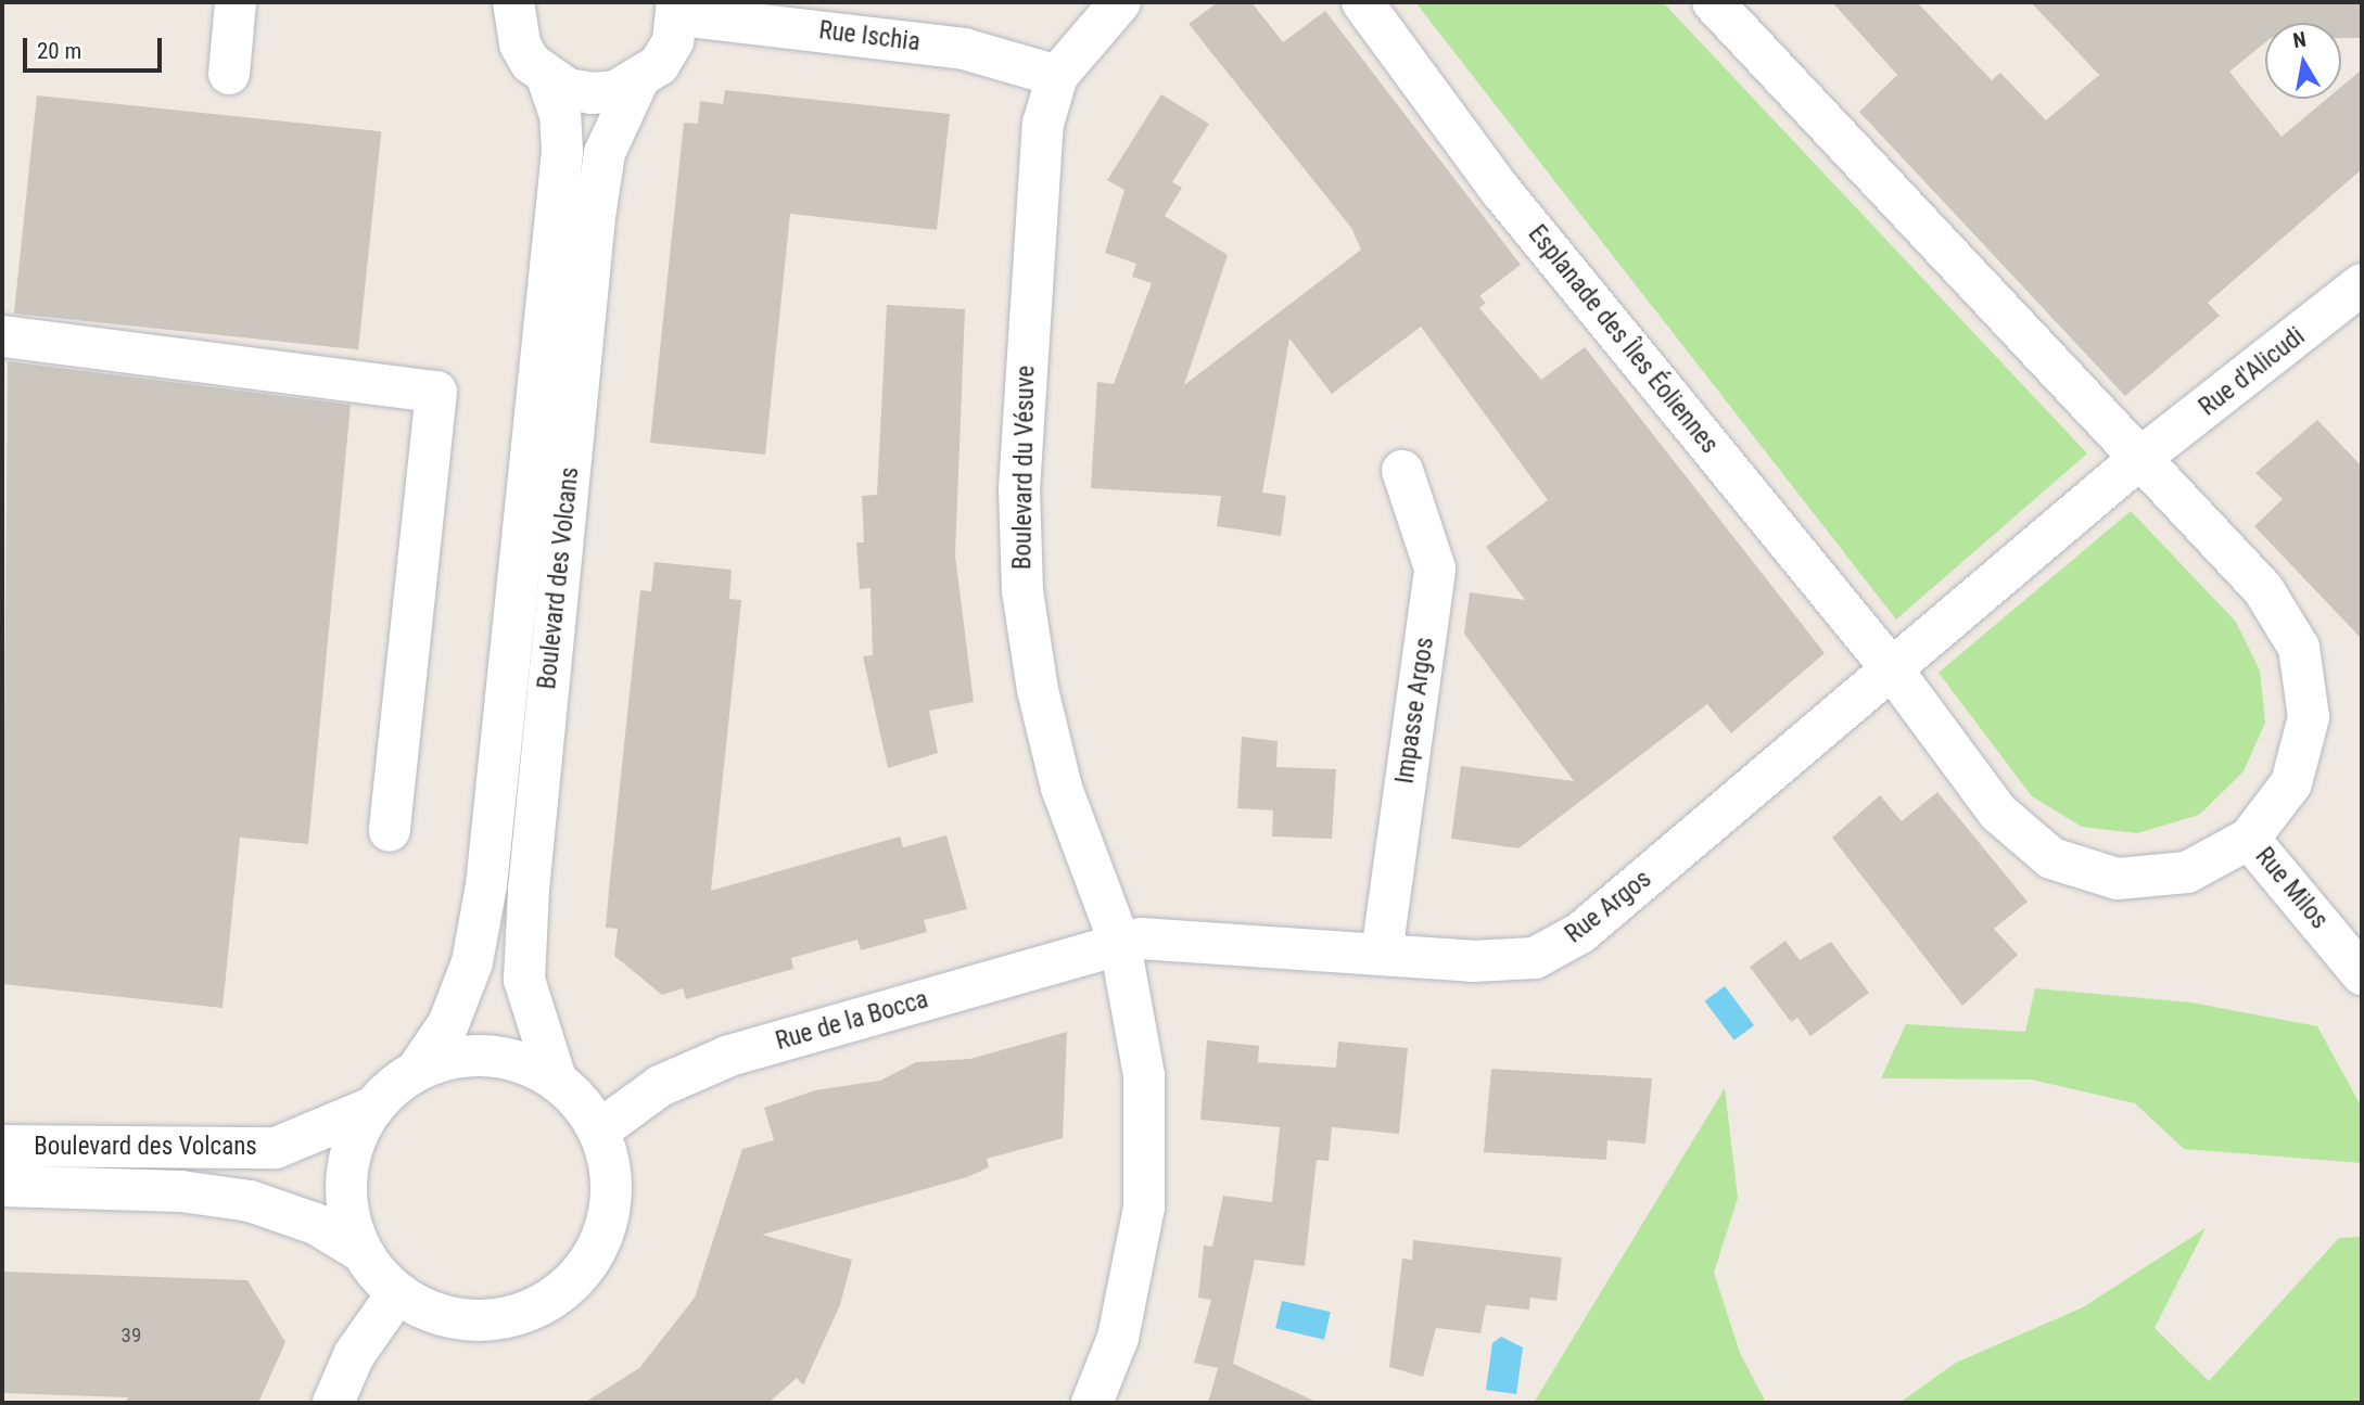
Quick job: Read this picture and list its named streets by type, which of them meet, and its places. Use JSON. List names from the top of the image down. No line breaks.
{"streets":{"street":["Rue Ischia","Esplanade des Îles Éoliennes","Rue d'Alicudi","Boulevard du Vésuve","Boulevard des Volcans","Impasse Argos","Rue Milos","Rue Argos","Rue de la Bocca"]},"crossings":[["Rue Ischia","Boulevard du Vésuve"],["Rue Ischia","Boulevard des Volcans"],["Esplanade des Îles Éoliennes","Rue d'Alicudi"],["Esplanade des Îles Éoliennes","Rue Milos"],["Esplanade des Îles Éoliennes","Rue Argos"],["Boulevard du Vésuve","Rue Argos"],["Boulevard du Vésuve","Rue de la Bocca"],["Boulevard des Volcans","Rue de la Bocca"],["Impasse Argos","Rue Argos"],["Rue Argos","Rue de la Bocca"]],"house_numbers":["39"],"scale_bar":"20 m","north":"top"}
